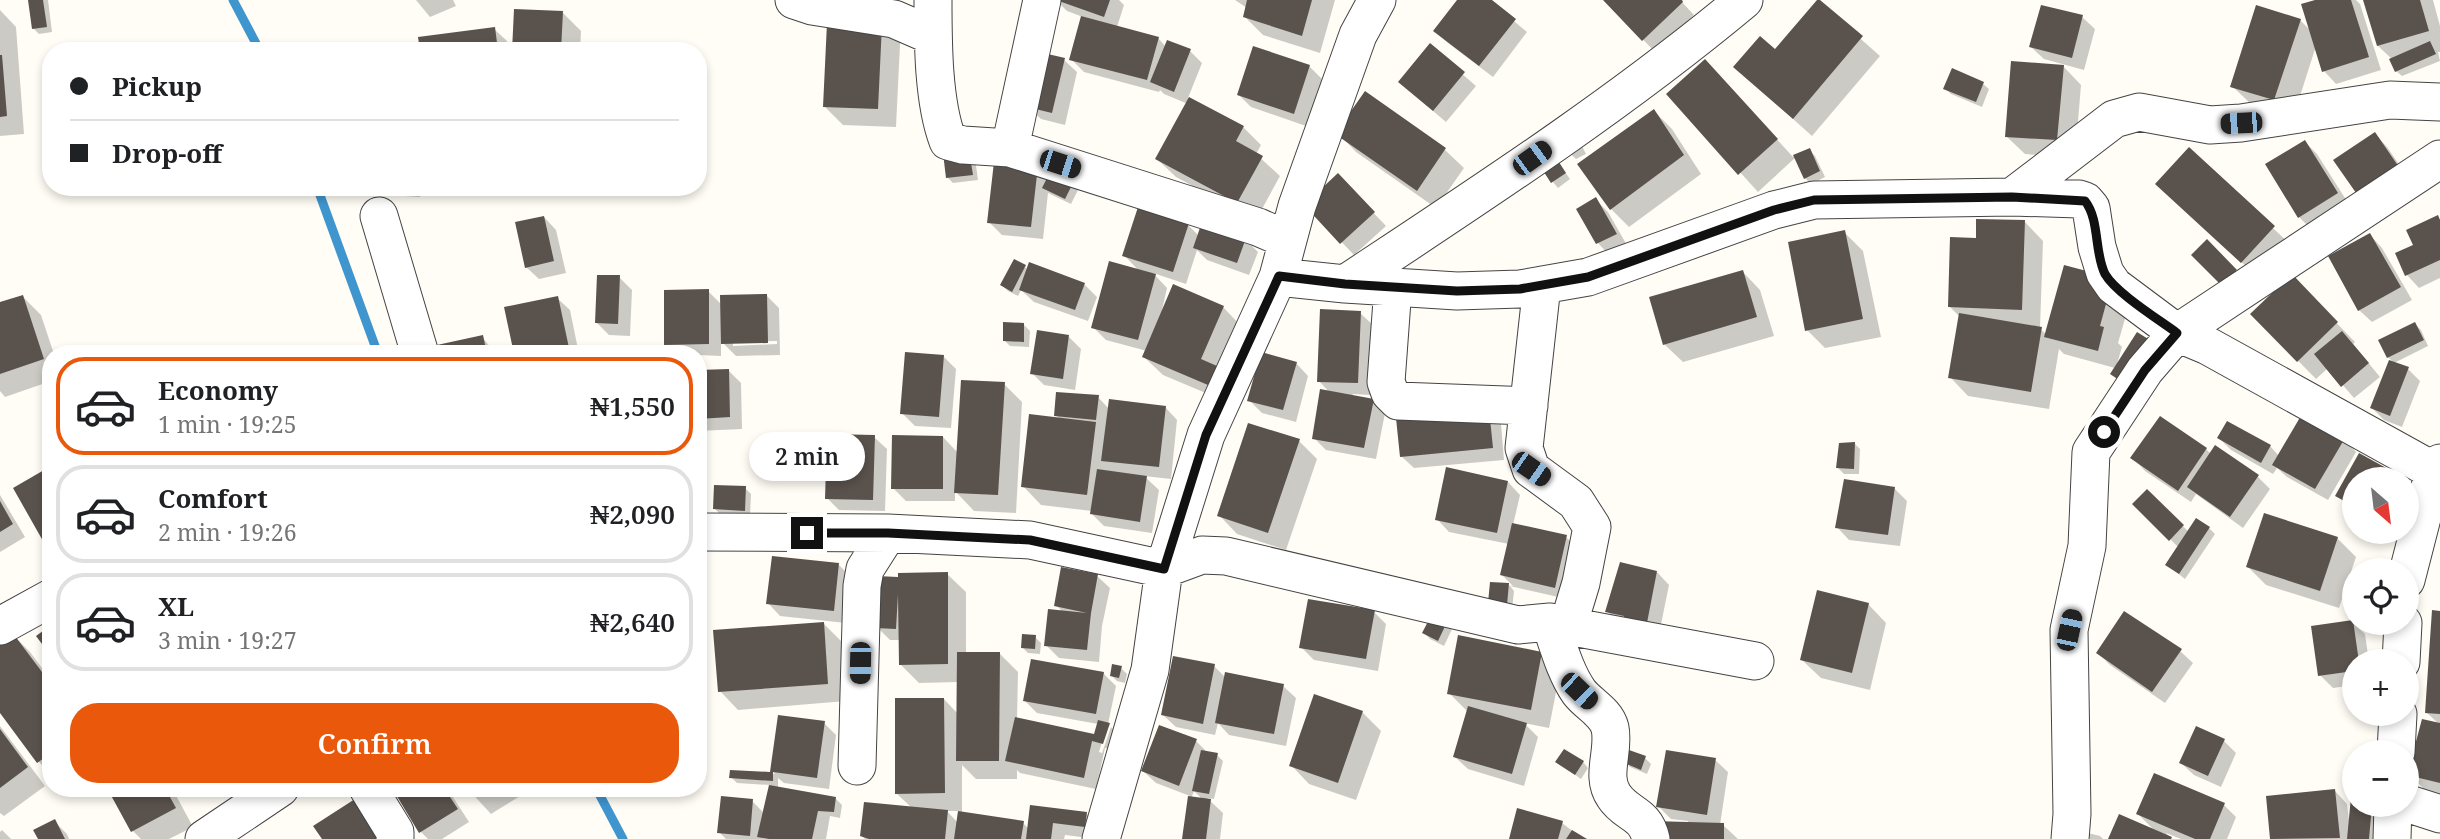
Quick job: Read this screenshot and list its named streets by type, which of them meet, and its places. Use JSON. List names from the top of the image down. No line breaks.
{"north":"bottom right","page":{"banner":["Pickup","Drop-off"],"list":[{"name":"Economy","note":"1 min · 19:25","value":"₦1,550"},{"name":"Comfort","note":"2 min · 19:26","value":"₦2,090"},{"name":"XL","note":"3 min · 19:27","value":"₦2,640"}],"bubble":"2 min","map_buttons":["+","−"],"buttons":"Confirm"}}
